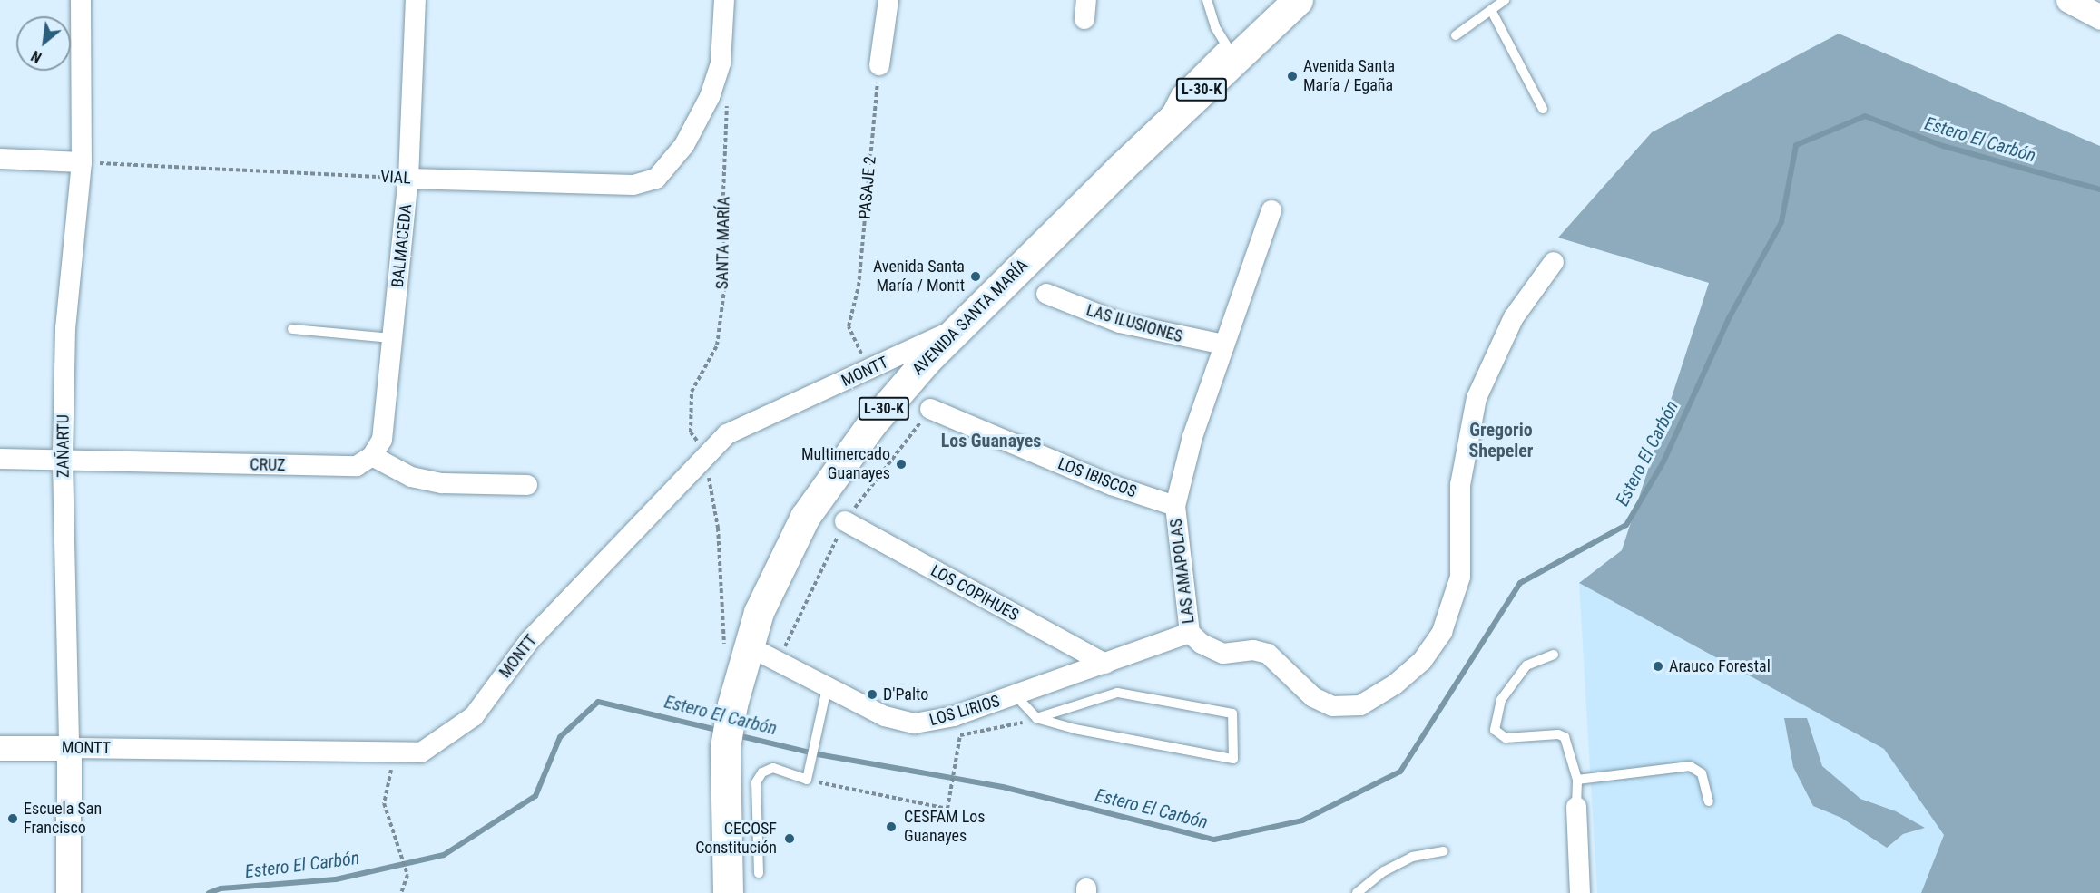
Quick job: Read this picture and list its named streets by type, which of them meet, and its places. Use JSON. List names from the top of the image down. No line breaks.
{"streets":{"main road":["L-30-K","AVENIDA SANTA MARÍA"],"street":["VIAL","BALMACEDA","LAS ILUSIONES","MONTT","ZAÑARTU","CRUZ","LOS IBISCOS","LAS AMAPOLAS","LOS COPIHUES","LOS LIRIOS"],"path":["PASAJE 2","SANTA MARÍA"]},"crossings":[["VIAL","BALMACEDA"],["VIAL","ZAÑARTU"],["PASAJE 2","MONTT"],["SANTA MARÍA","AVENIDA SANTA MARÍA"],["SANTA MARÍA","MONTT"],["SANTA MARÍA","LOS LIRIOS"],["BALMACEDA","CRUZ"],["AVENIDA SANTA MARÍA","MONTT"],["AVENIDA SANTA MARÍA","LOS LIRIOS"],["LAS ILUSIONES","LAS AMAPOLAS"],["MONTT","ZAÑARTU"],["ZAÑARTU","CRUZ"],["LOS IBISCOS","LAS AMAPOLAS"],["LAS AMAPOLAS","LOS LIRIOS"],["LOS COPIHUES","LOS LIRIOS"]],"districts":["Gregorio Shepeler","Los Guanayes"],"water":["Estero El Carbón"],"places":["Avenida Santa María / Egaña","Avenida Santa María / Montt","Multimercado Guanayes","Arauco Forestal","D'Palto","Escuela San Francisco","CESFAM Los Guanayes","CECOSF Constitución"],"north":"bottom left"}
